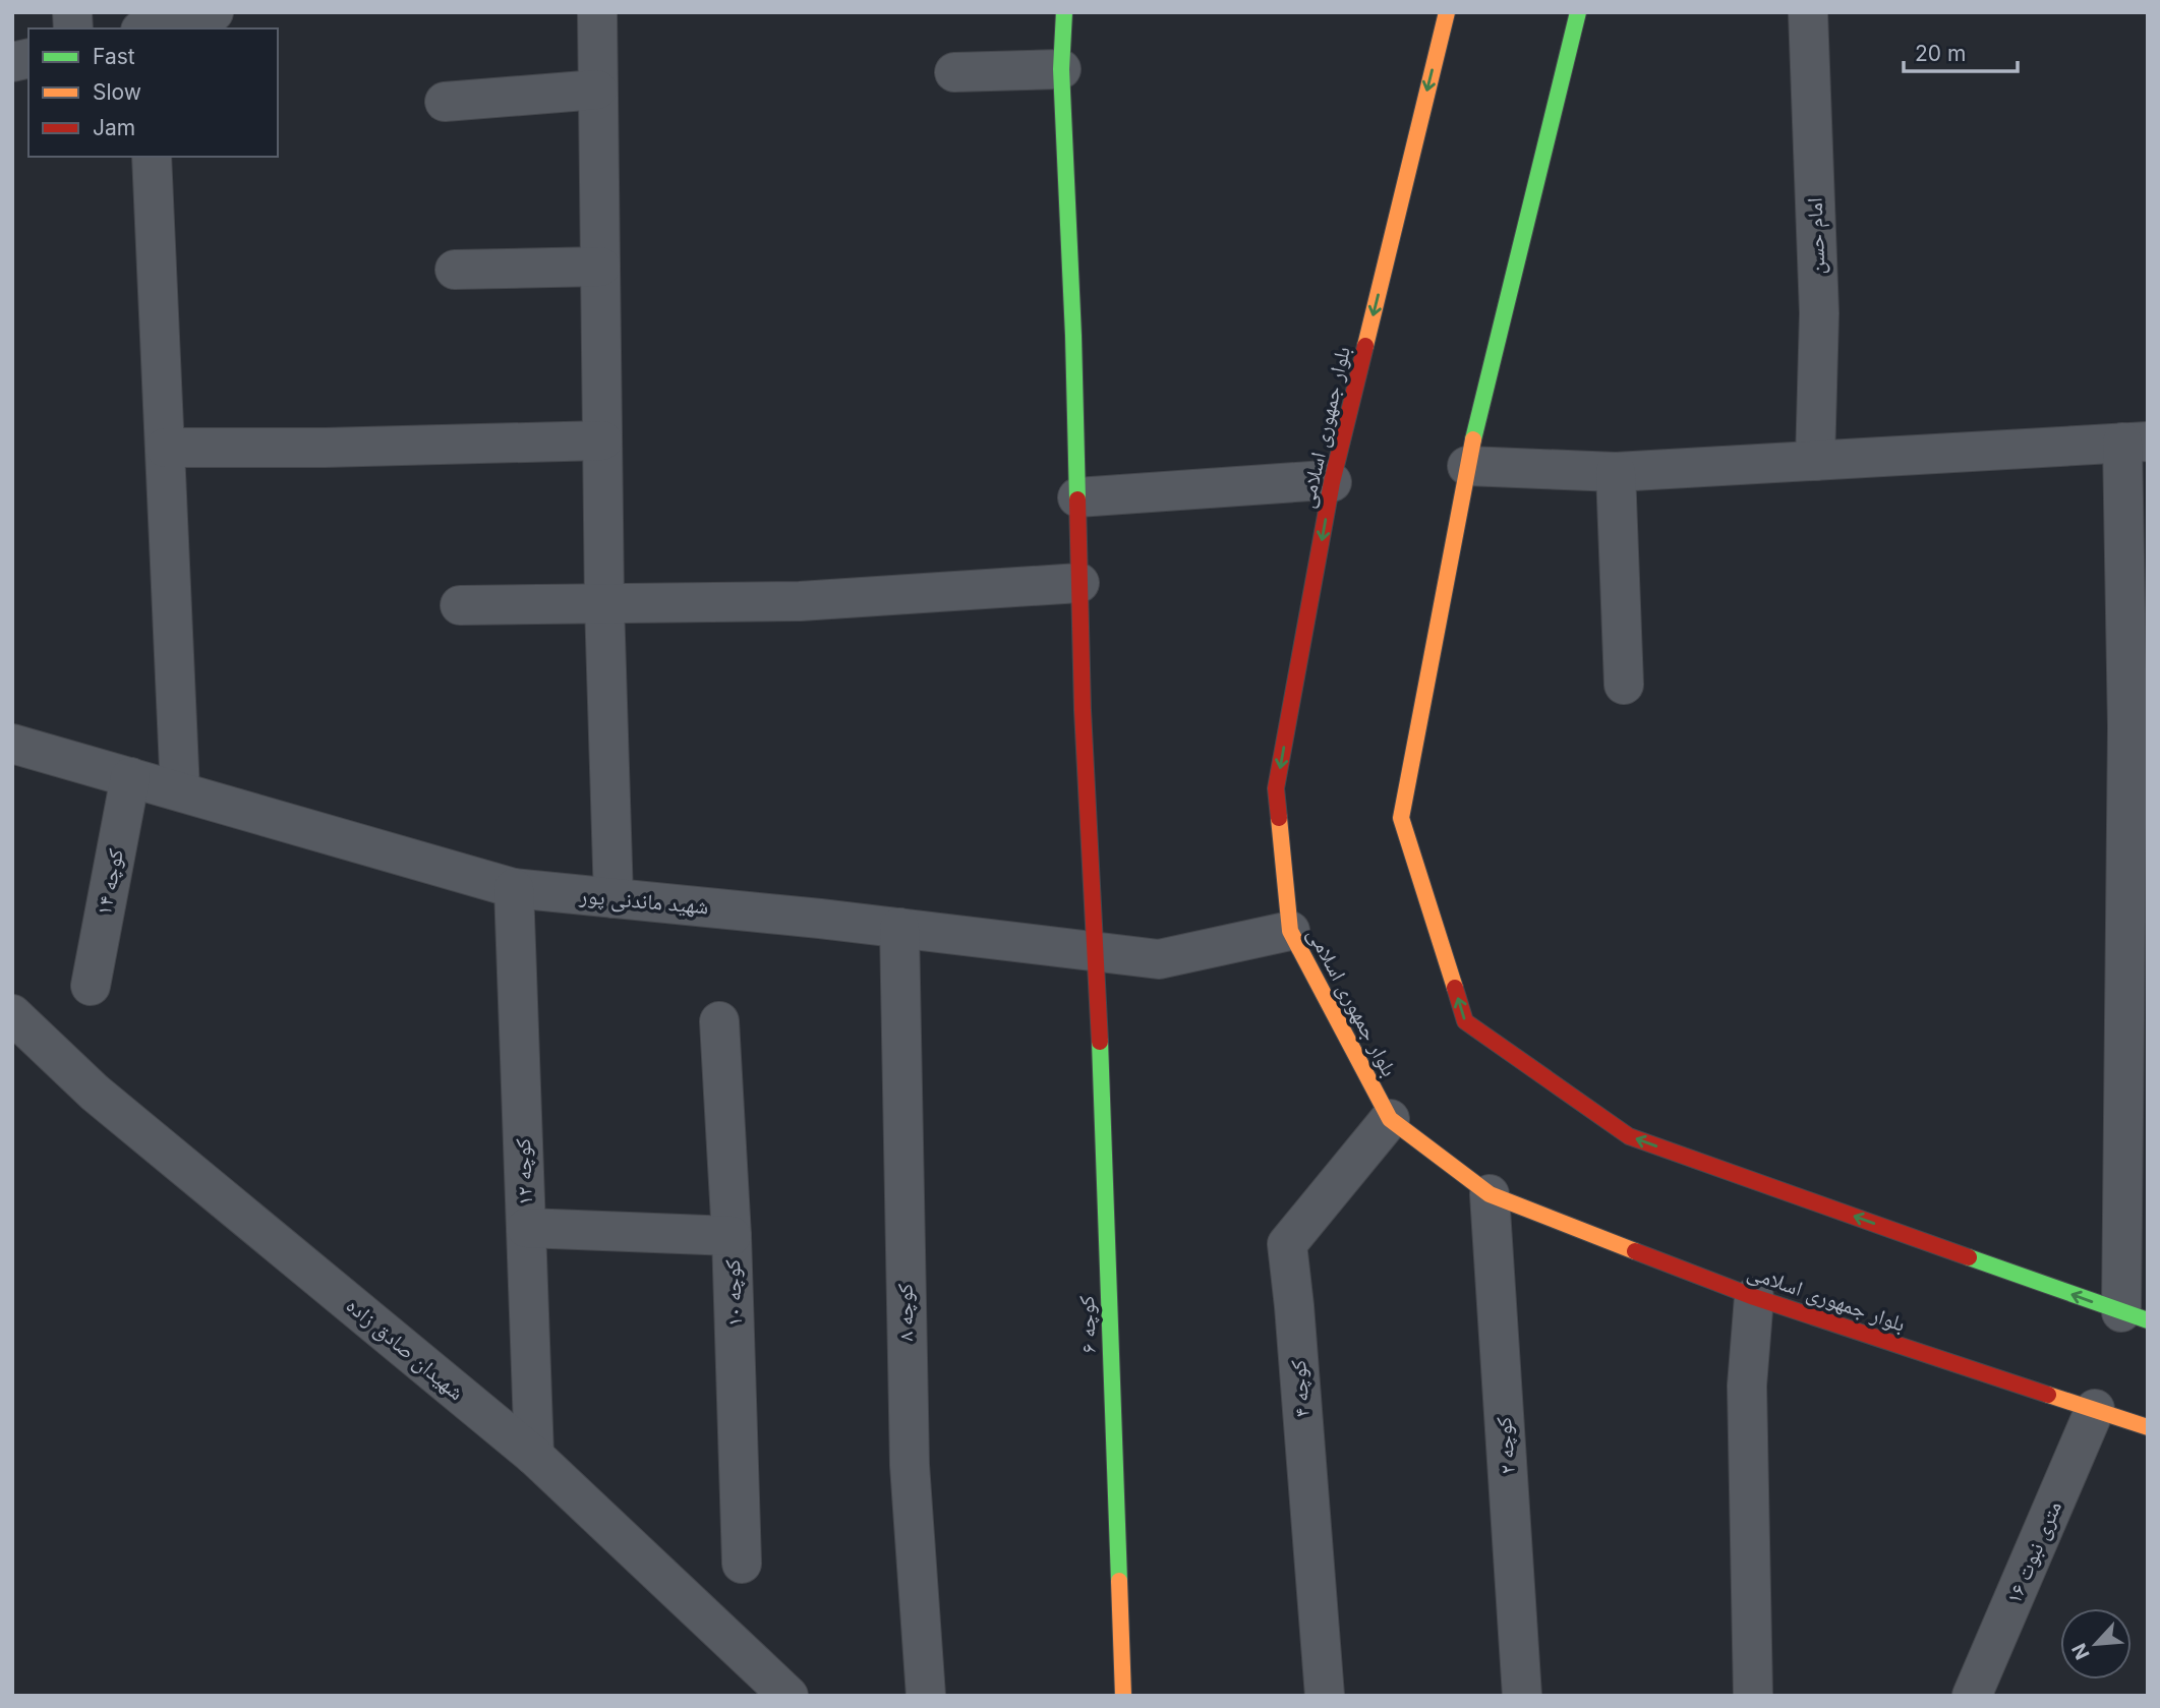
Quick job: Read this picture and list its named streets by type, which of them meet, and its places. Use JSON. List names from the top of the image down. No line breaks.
{"streets":{"main road":["بلوار جمهوری اسلامی","کوچه ۶"],"street":["امام حسن","کوچه ۱۴","شهید ماندنی پور","کوچه ۱۲","کوچه ۱۰","کوچه ۸","شهیدان صادق زاده","کوچه ۴","کوچه ۲","۱۶ متری نبوت"]},"crossings":[["بلوار جمهوری اسلامی","شهید ماندنی پور"],["بلوار جمهوری اسلامی","کوچه ۴"],["بلوار جمهوری اسلامی","کوچه ۲"],["بلوار جمهوری اسلامی","۱۶ متری نبوت"],["کوچه ۱۴","شهید ماندنی پور"],["شهید ماندنی پور","کوچه ۱۲"],["شهید ماندنی پور","کوچه ۸"],["شهید ماندنی پور","کوچه ۶"],["کوچه ۱۲","شهیدان صادق زاده"]],"legend":["Fast","Slow","Jam"],"scale_bar":"20 m","north":"bottom left"}
